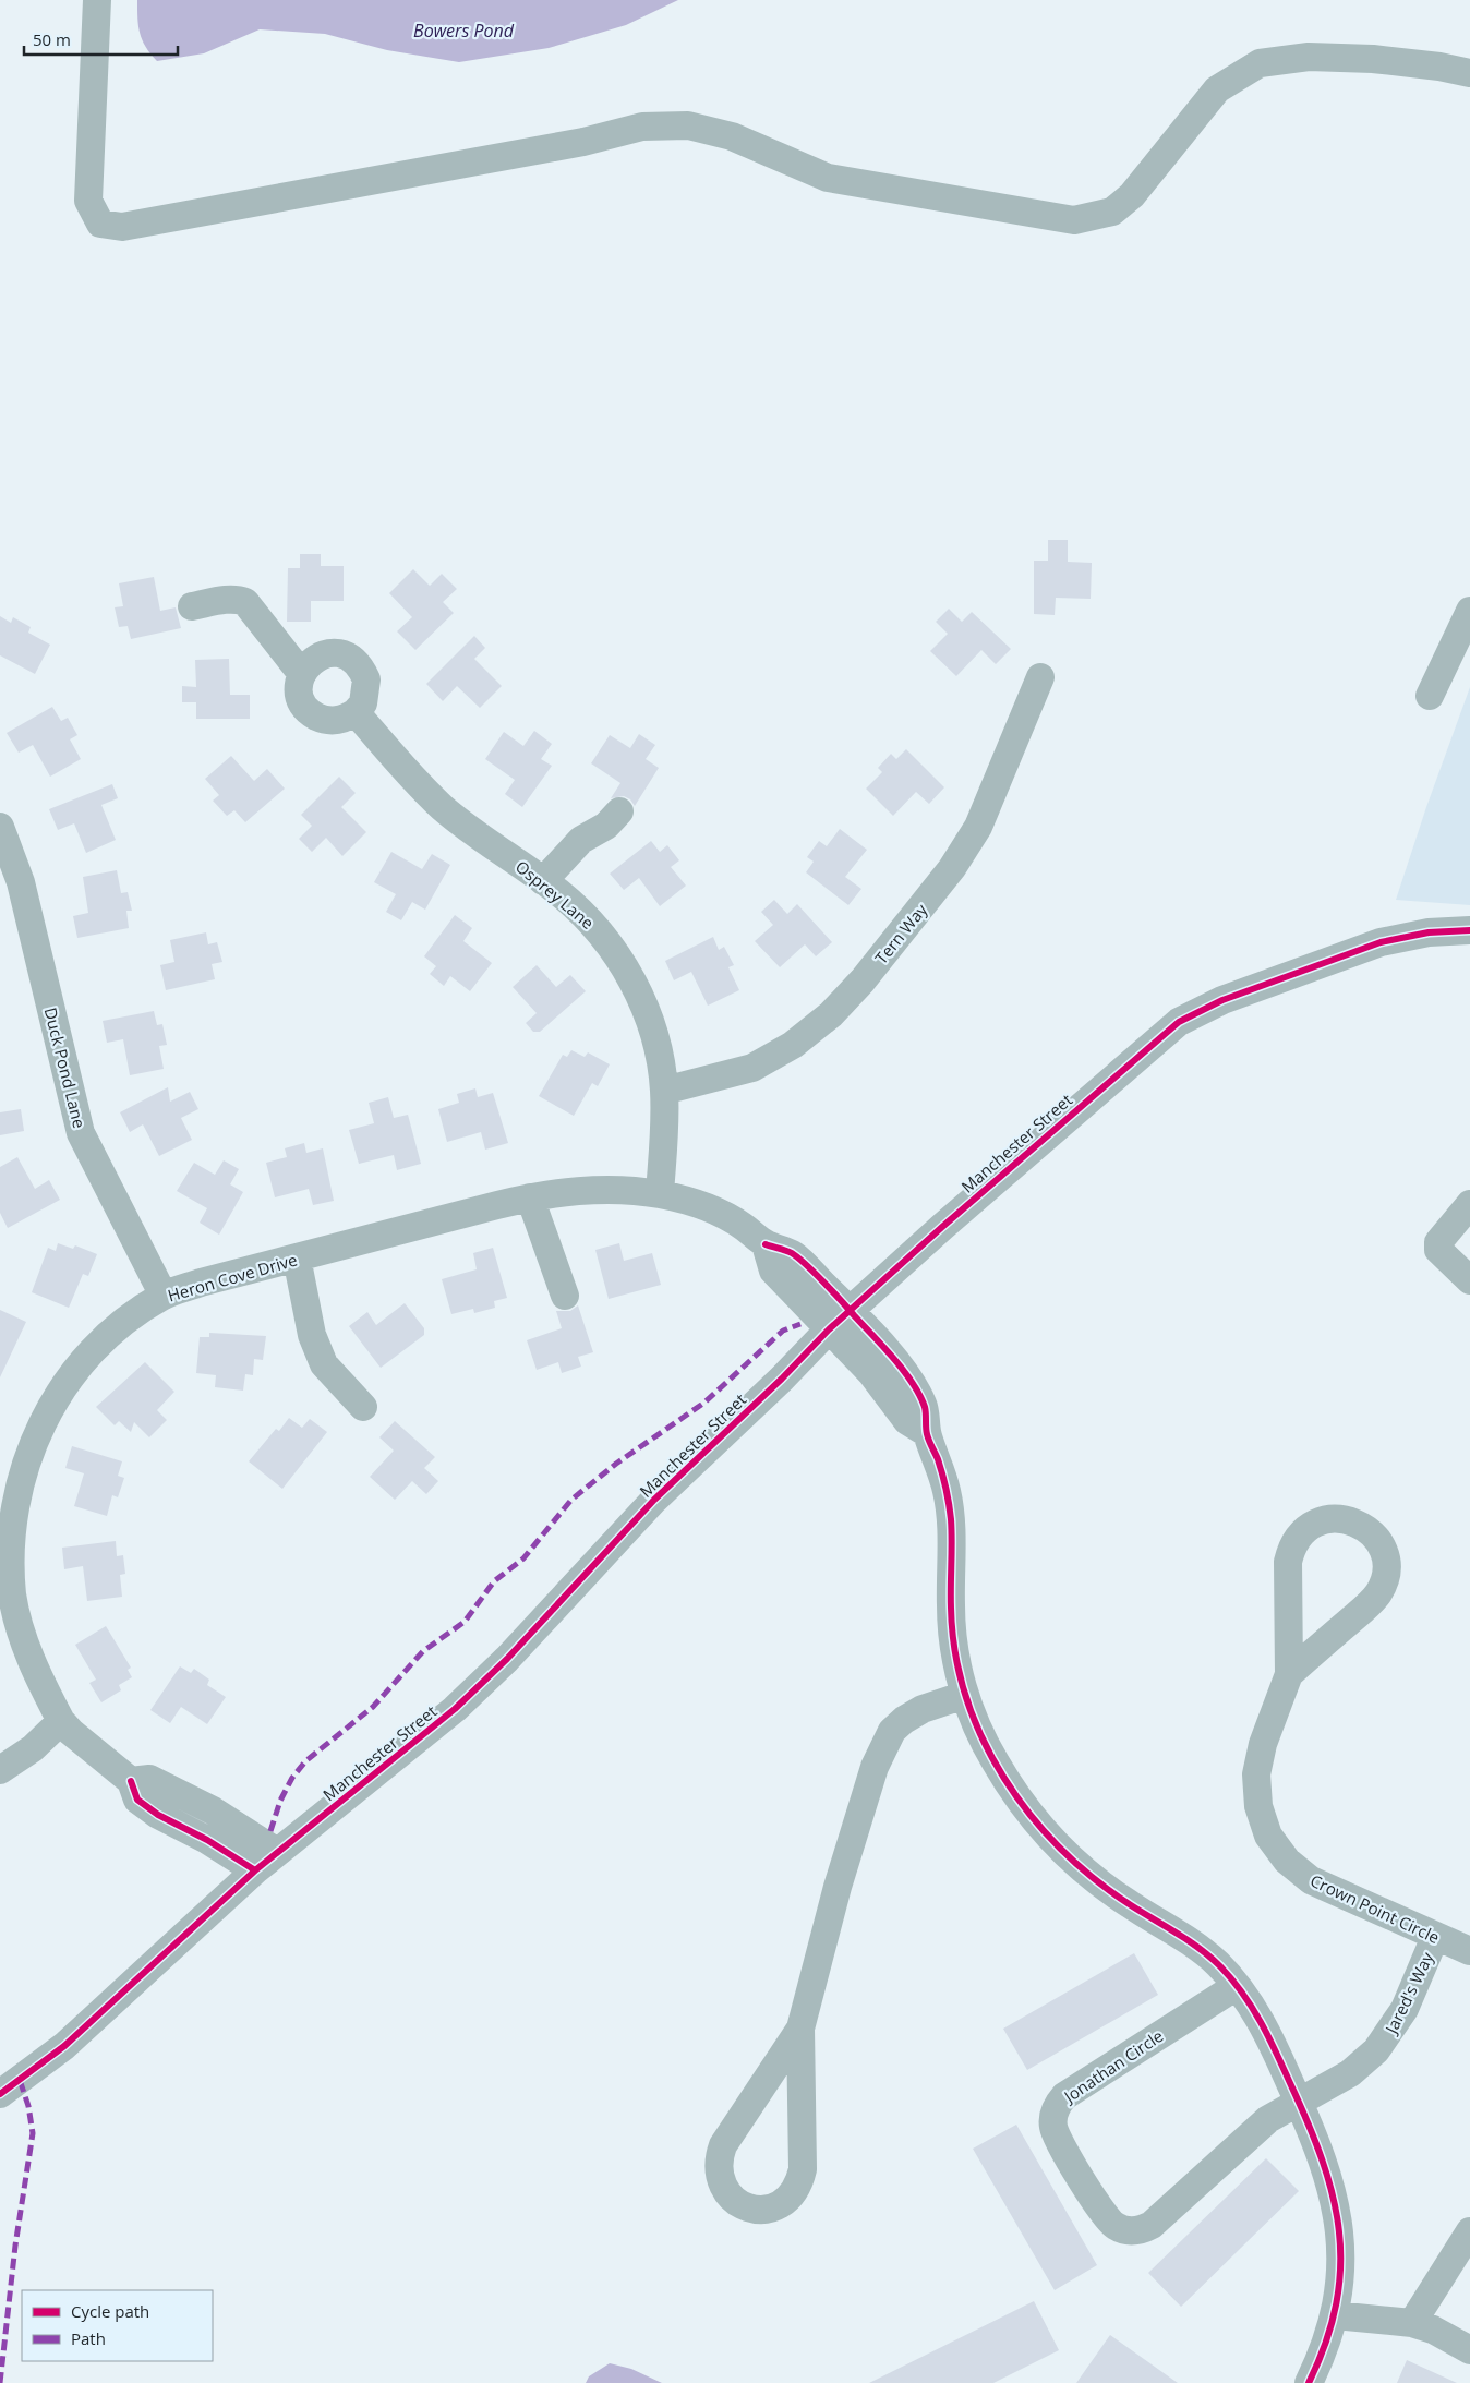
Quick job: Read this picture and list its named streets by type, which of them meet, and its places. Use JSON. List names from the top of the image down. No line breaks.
{"streets":{"street":["Osprey Lane","Tern Way","Duck Pond Lane","Manchester Street","Heron Cove Drive","Crown Point Circle","Jared's Way","Jonathan Circle"]},"crossings":[["Osprey Lane","Tern Way"],["Osprey Lane","Heron Cove Drive"],["Duck Pond Lane","Heron Cove Drive"],["Manchester Street","Heron Cove Drive"],["Heron Cove Drive","Jared's Way"],["Heron Cove Drive","Jonathan Circle"],["Crown Point Circle","Jared's Way"],["Jared's Way","Jonathan Circle"]],"water":["Bowers Pond"],"legend":["Cycle path","Path"],"scale_bar":"50 m"}
